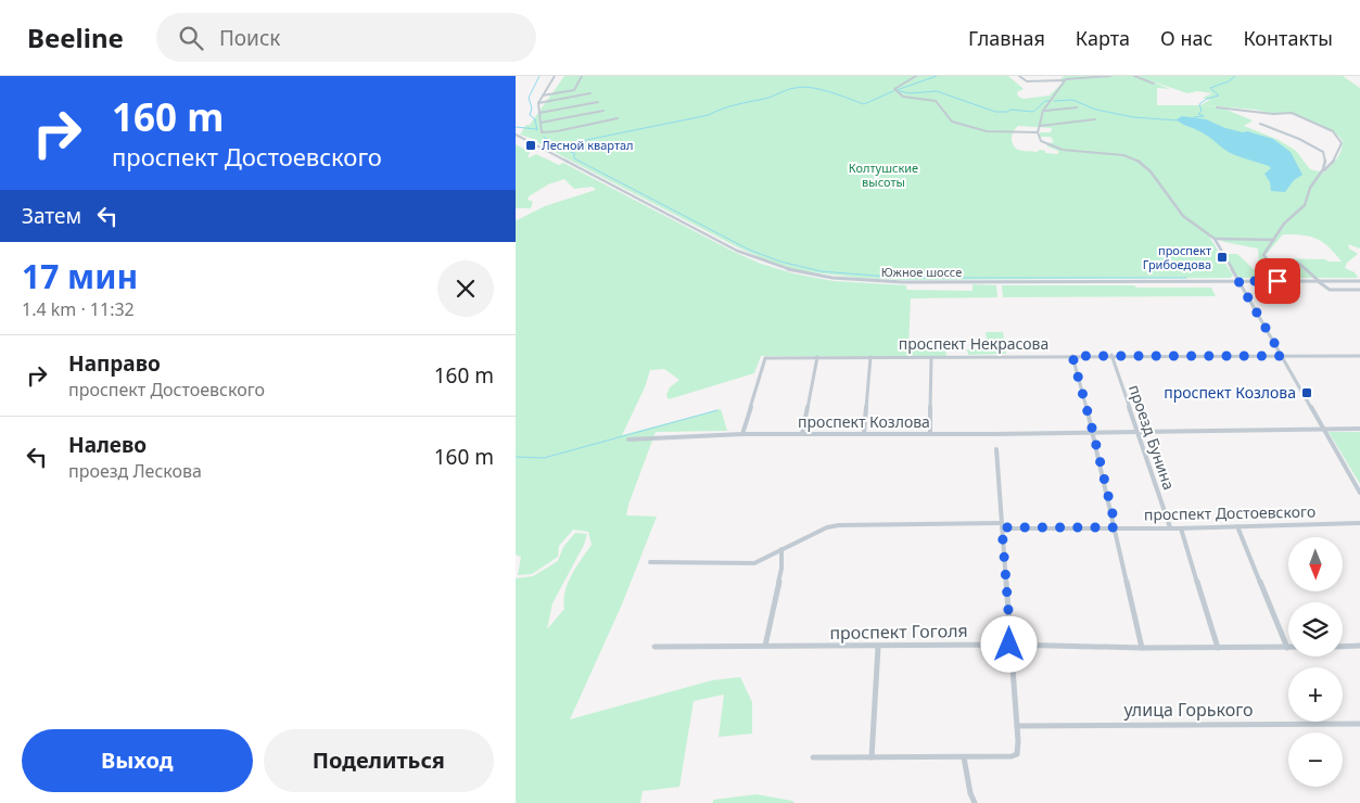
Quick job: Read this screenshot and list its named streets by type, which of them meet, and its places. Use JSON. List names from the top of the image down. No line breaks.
{"streets":{"street":["Южное шоссе","проспект Некрасова","проспект Козлова","проезд Бунина","проспект Достоевского","проспект Гоголя","улица Горького"]},"crossings":[["проспект Некрасова","проспект Козлова"],["проспект Некрасова","проезд Бунина"],["проспект Козлова","проезд Бунина"],["проезд Бунина","проспект Достоевского"]],"parks":["Колтушские высоты"],"places":{"transit":["Лесной квартал","проспект Грибоедова","проспект Козлова"]},"north":"bottom","page":{"header":"Beeline","search":"Поиск","nav":["Главная","Карта","О нас","Контакты"],"turn":["160 m","проспект Достоевского"],"then":"Затем","heading":["17 мин","1.4 km · 11:32"],"list":[{"name":"Направо","note":"проспект Достоевского","value":"160 m"},{"name":"Налево","note":"проезд Лескова","value":"160 m"}],"map_buttons":["+","−"],"buttons":["Выход","Поделиться"]}}
